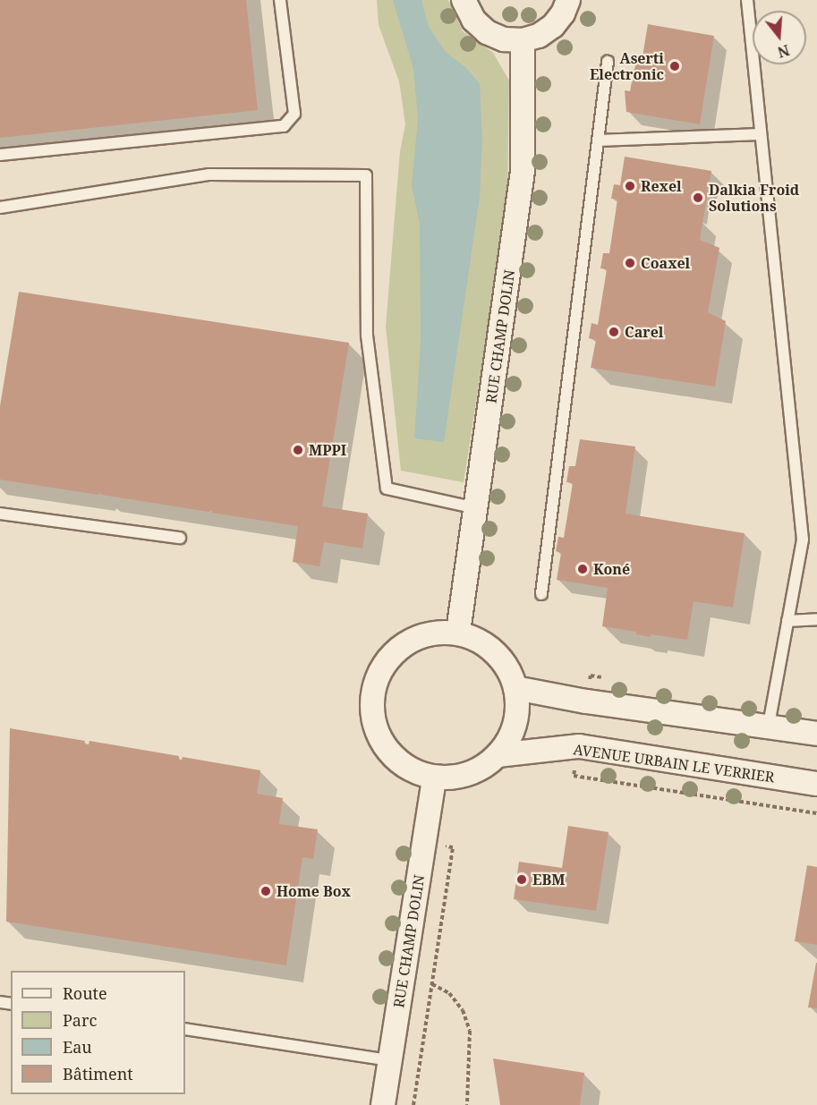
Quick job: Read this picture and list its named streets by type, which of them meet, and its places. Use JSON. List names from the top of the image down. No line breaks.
{"streets":{"street":["RUE CHAMP DOLIN","AVENUE URBAIN LE VERRIER"]},"crossings":[["RUE CHAMP DOLIN","AVENUE URBAIN LE VERRIER"]],"places":["Aserti Electronic","Rexel","Dalkia Froid Solutions","Coaxel","Carel","MPPI","Koné","EBM","Home Box"],"legend":["Route","Parc","Eau","Bâtiment"],"north":"bottom"}
